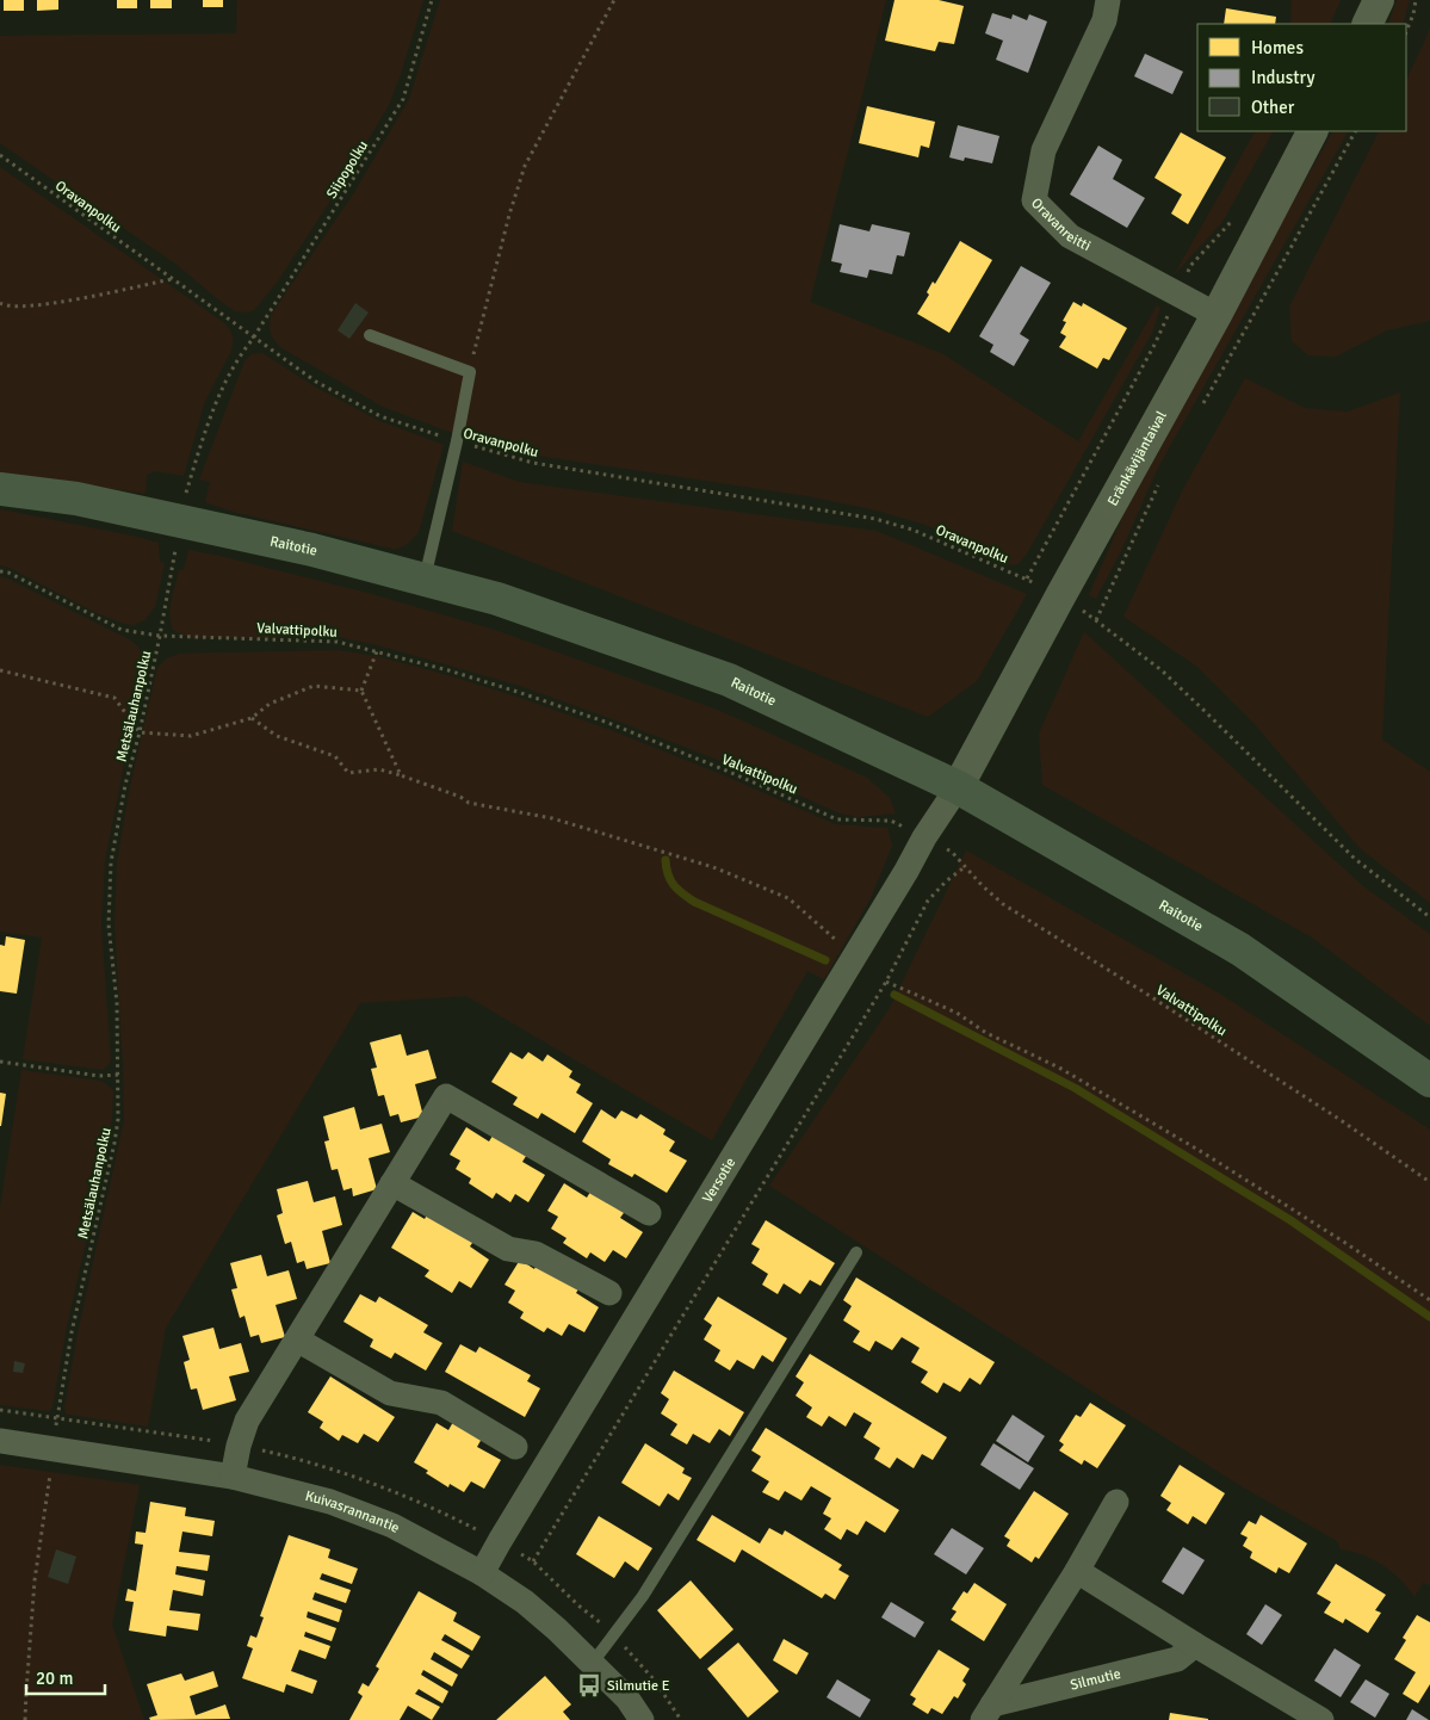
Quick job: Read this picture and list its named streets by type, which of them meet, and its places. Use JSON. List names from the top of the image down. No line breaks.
{"streets":{"main road":["Raitotie"],"street":["Oravanreitti","Eränkävijäntaival","Versotie","Kuivasrannantie","Silmutie"],"path":["Siipopolku","Oravanpolku","Valvattipolku","Metsälauhanpolku"]},"crossings":[["Siipopolku","Oravanpolku"],["Oravanpolku","Eränkävijäntaival"],["Oravanreitti","Eränkävijäntaival"],["Eränkävijäntaival","Raitotie"],["Eränkävijäntaival","Versotie"],["Raitotie","Versotie"],["Valvattipolku","Metsälauhanpolku"],["Valvattipolku","Versotie"],["Metsälauhanpolku","Kuivasrannantie"],["Versotie","Kuivasrannantie"]],"places":{"bus stop":["Silmutie E"]},"legend":["Homes","Industry","Other"],"scale_bar":"20 m"}
